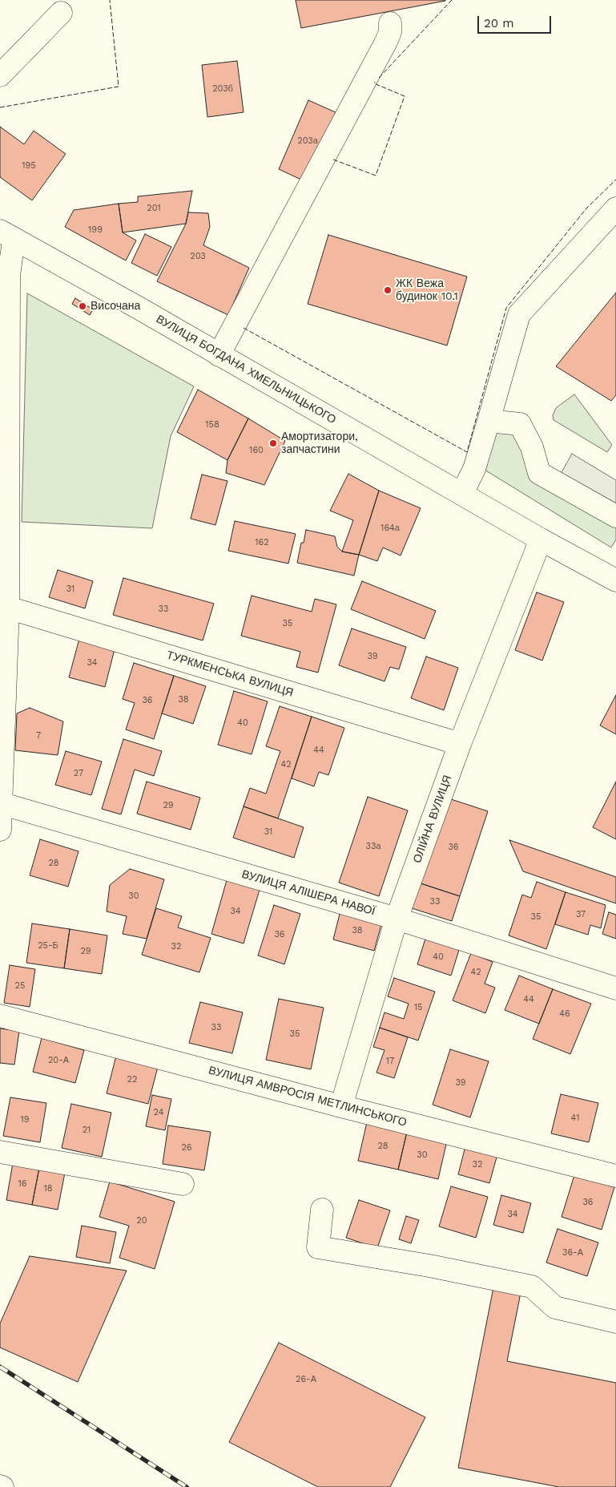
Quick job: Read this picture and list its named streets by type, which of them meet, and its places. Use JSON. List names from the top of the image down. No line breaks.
{"streets":{"street":["ВУЛИЦЯ БОГДАНА ХМЕЛЬНИЦЬКОГО","ТУРКМЕНСЬКА ВУЛИЦЯ","ОЛІЙНА ВУЛИЦЯ","ВУЛИЦЯ АЛІШЕРА НАВОЇ","ВУЛИЦЯ АМВРОСІЯ МЕТЛИНСЬКОГО"]},"crossings":[["ВУЛИЦЯ БОГДАНА ХМЕЛЬНИЦЬКОГО","ОЛІЙНА ВУЛИЦЯ"],["ТУРКМЕНСЬКА ВУЛИЦЯ","ОЛІЙНА ВУЛИЦЯ"],["ОЛІЙНА ВУЛИЦЯ","ВУЛИЦЯ АЛІШЕРА НАВОЇ"],["ОЛІЙНА ВУЛИЦЯ","ВУЛИЦЯ АМВРОСІЯ МЕТЛИНСЬКОГО"]],"places":["ЖК Вежа будинок 10.1","Височана","Амортизатори, запчастини"],"house_numbers":["203б","203а","195","201","199","203","158","160","164а","162","31","33","35","39","34","38","36","40","7","44","42","27","29","31","33а","36","28","30","33","34","37","35","38","36","25-Б","32","29","40","42","25","44","15","46","33","35","20-А","17","22","39","24","41","19","21","28","26","30","32","16","18","36","34","20","36-А","26-А"],"scale_bar":"20 m"}
